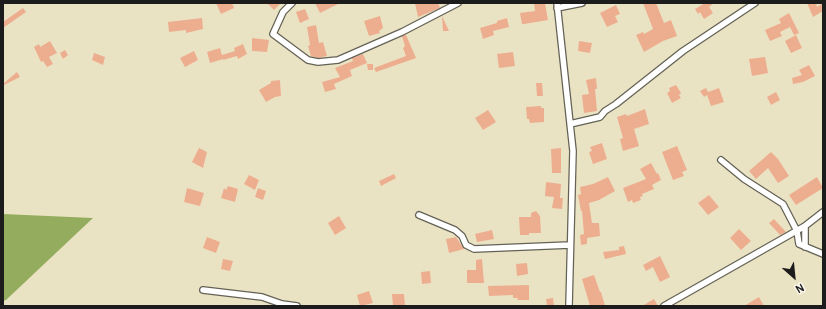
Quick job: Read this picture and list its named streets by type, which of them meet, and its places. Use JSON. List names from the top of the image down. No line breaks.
{"north":"bottom right"}
